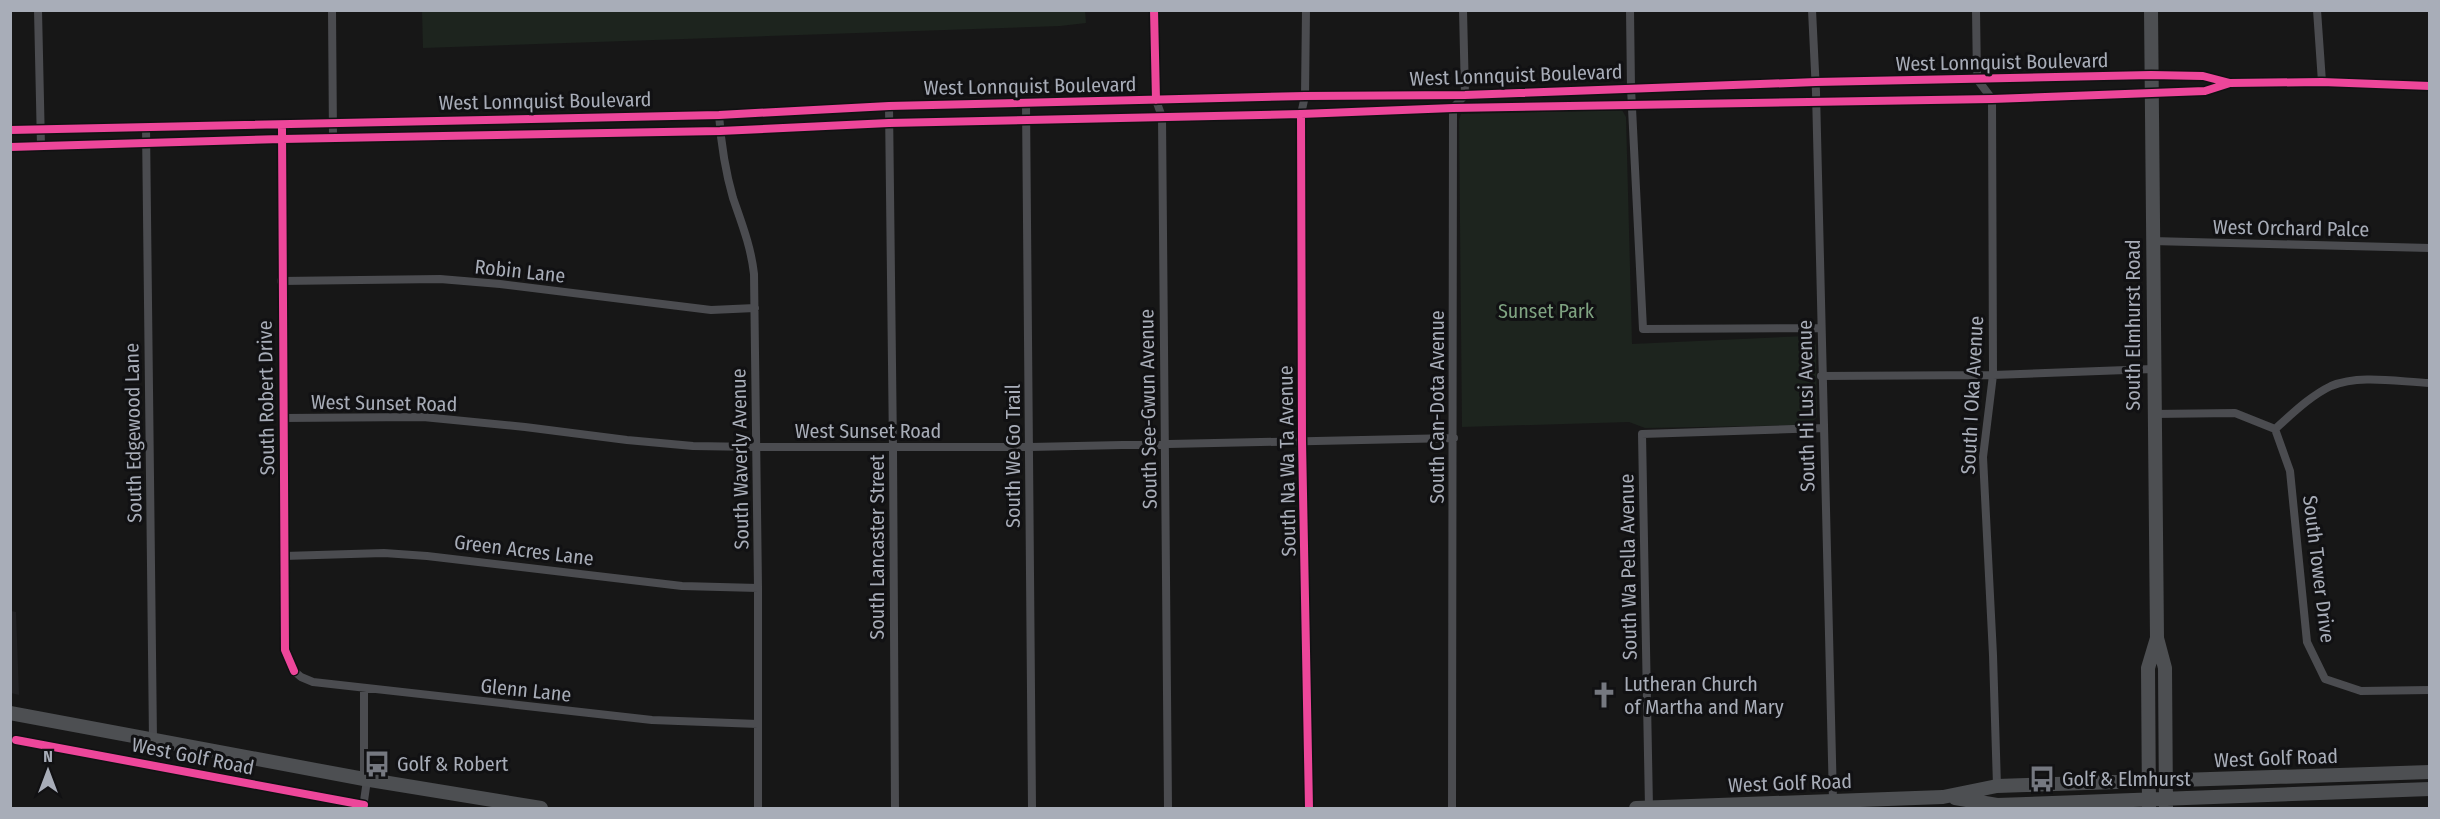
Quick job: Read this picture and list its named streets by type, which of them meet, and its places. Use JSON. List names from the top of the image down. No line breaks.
{"streets":{"main road":["South Elmhurst Road","West Golf Road"],"street":["West Lonnquist Boulevard","West Orchard Palce","Robin Lane","South I Oka Avenue","South Robert Drive","West Sunset Road","South Hi Lusi Avenue","South Can-Dota Avenue","South See-Gwun Avenue","South Edgewood Lane","South We Go Trail","South Waverly Avenue","South Na Wa Ta Avenue","South Lancaster Street","Green Acres Lane","South Wa Pella Avenue","South Tower Drive","Glenn Lane"]},"crossings":[["West Lonnquist Boulevard","South Elmhurst Road"],["West Lonnquist Boulevard","South I Oka Avenue"],["West Lonnquist Boulevard","South Robert Drive"],["West Lonnquist Boulevard","South Hi Lusi Avenue"],["West Lonnquist Boulevard","South Can-Dota Avenue"],["West Lonnquist Boulevard","South See-Gwun Avenue"],["West Lonnquist Boulevard","South Edgewood Lane"],["West Lonnquist Boulevard","South We Go Trail"],["West Lonnquist Boulevard","South Waverly Avenue"],["West Lonnquist Boulevard","South Na Wa Ta Avenue"],["West Lonnquist Boulevard","South Lancaster Street"],["West Orchard Palce","South Elmhurst Road"],["Robin Lane","South Robert Drive"],["Robin Lane","South Waverly Avenue"],["South Elmhurst Road","West Golf Road"],["South I Oka Avenue","West Golf Road"],["South Robert Drive","West Sunset Road"],["South Robert Drive","Green Acres Lane"],["South Robert Drive","Glenn Lane"],["West Sunset Road","South Can-Dota Avenue"],["West Sunset Road","South See-Gwun Avenue"],["West Sunset Road","South We Go Trail"],["West Sunset Road","South Waverly Avenue"],["West Sunset Road","South Na Wa Ta Avenue"],["West Sunset Road","South Lancaster Street"],["South Hi Lusi Avenue","South Wa Pella Avenue"],["South Hi Lusi Avenue","West Golf Road"],["South Edgewood Lane","West Golf Road"],["South Waverly Avenue","Green Acres Lane"],["South Waverly Avenue","Glenn Lane"],["South Wa Pella Avenue","West Golf Road"]],"parks":["Sunset Park"],"places":{"church":["Lutheran Church of Martha and Mary"],"bus stop":["Golf & Robert","Golf & Elmhurst"]},"north":"top"}
